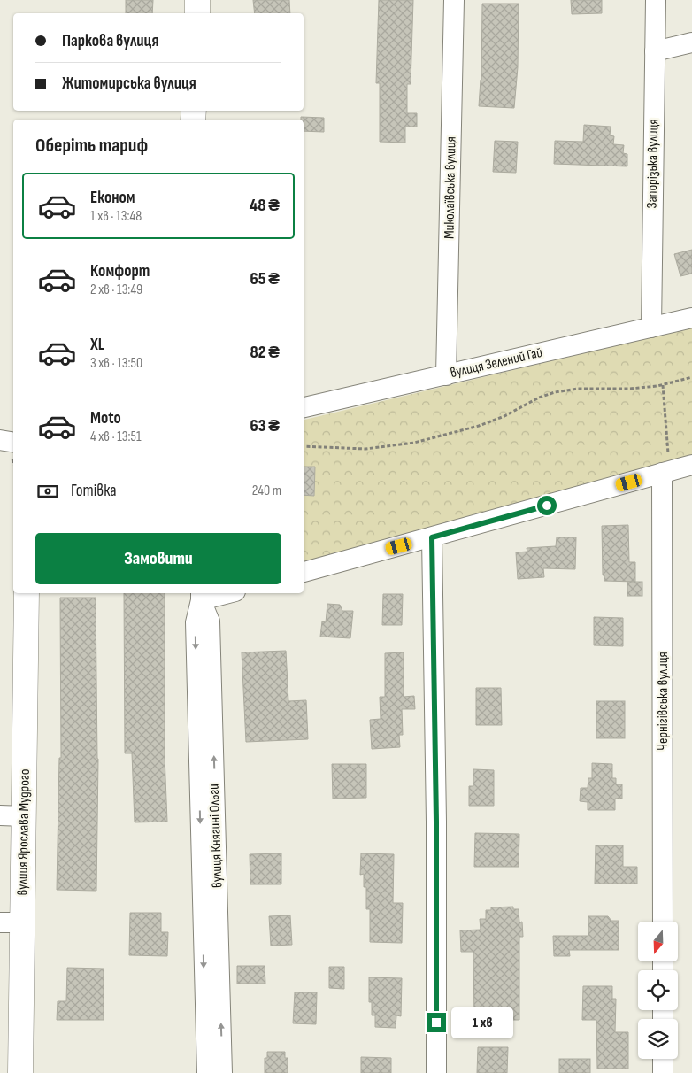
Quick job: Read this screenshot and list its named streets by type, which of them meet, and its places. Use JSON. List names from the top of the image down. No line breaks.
{"streets":{"main road":["вулиця Ярослава Мудрого"],"street":["Запорізька вулиця","Миколаївська вулиця","вулиця Зелений Гай","Чернігівська вулиця","вулиця Княгині Ольги"]},"crossings":[["Запорізька вулиця","вулиця Зелений Гай"],["Миколаївська вулиця","вулиця Зелений Гай"]],"north":"bottom","page":{"banner":["Паркова вулиця","Житомирська вулиця"],"heading":"Оберіть тариф","list":[{"name":"Економ","note":"1 хв · 13:48","value":"48 ₴"},{"name":"Комфорт","note":"2 хв · 13:49","value":"65 ₴"},{"name":"XL","note":"3 хв · 13:50","value":"82 ₴"},{"name":"Moto","note":"4 хв · 13:51","value":"63 ₴"}],"pay":["Готівка","240 m"],"buttons":"Замовити","bubble":"1 хв"}}
